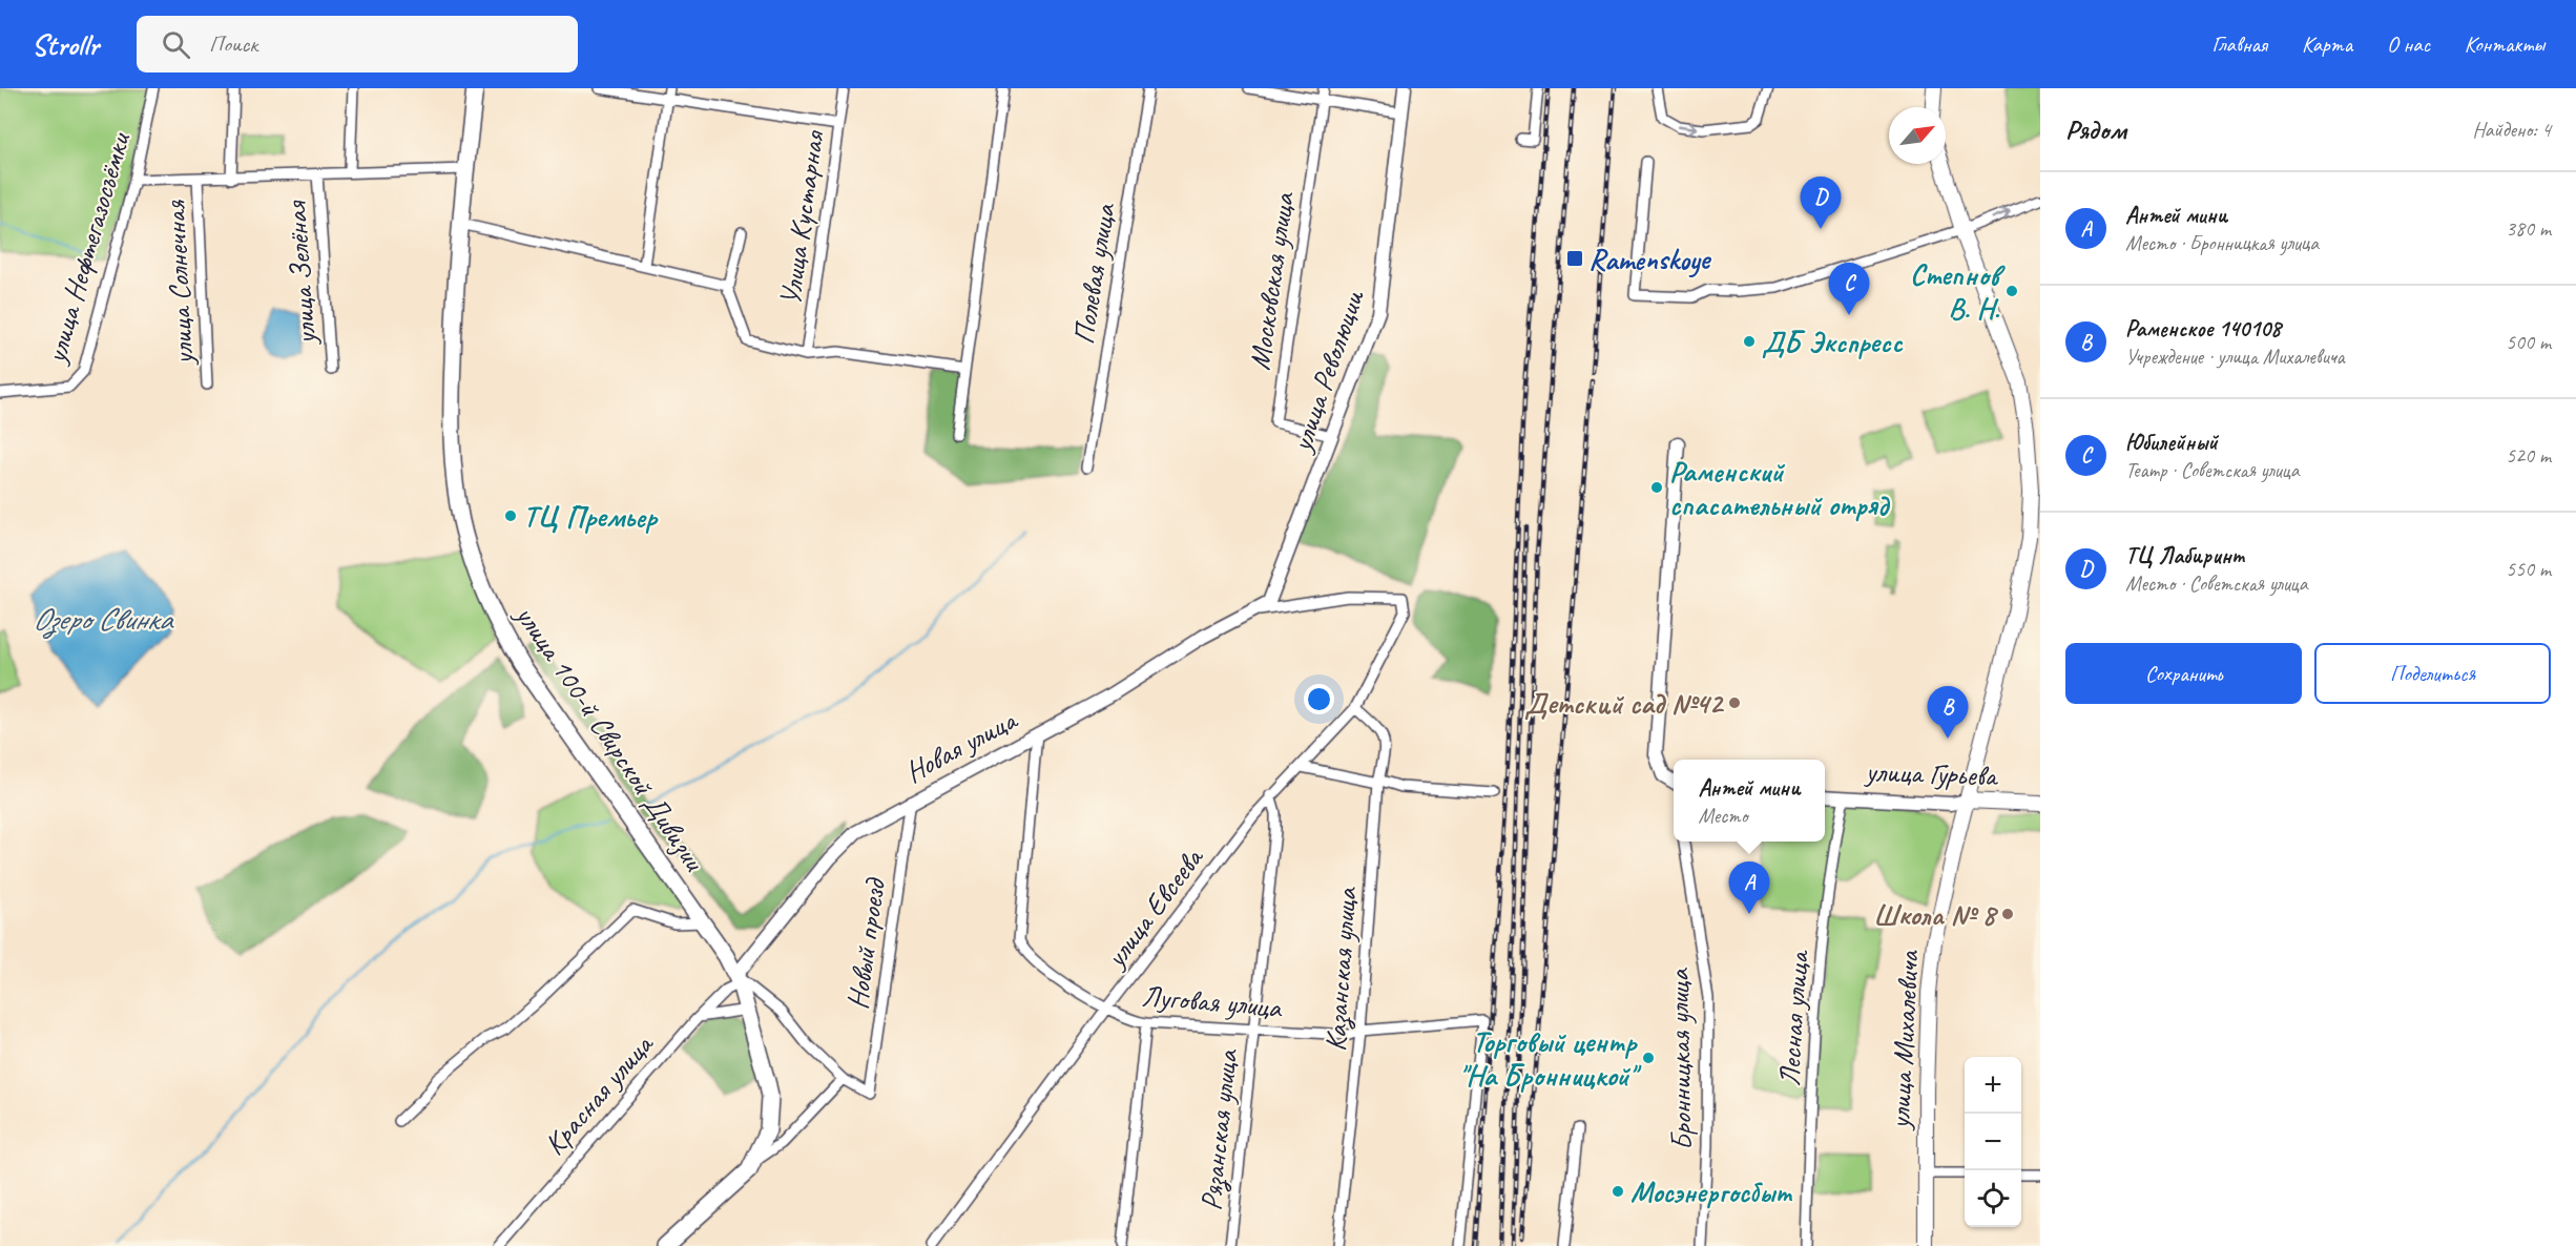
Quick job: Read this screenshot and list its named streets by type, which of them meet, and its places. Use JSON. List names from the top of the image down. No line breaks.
{"streets":{"main road":["улица 100-й Свирской Дивизии","улица Гурьева","улица Михалевича"],"street":["Улица Кустарная","улица Нефтегазосъёмки","улица Зелёная","Полевая улица","Московская улица","улица Солнечная","улица Революции","Новая улица","улица Евсеева","Новый проезд","Казанская улица","Луговая улица","Лесная улица","Бронницкая улица","Красная улица","Рязанская улица"]},"crossings":[["Московская улица","улица Революции"],["улица Революции","Новая улица"],["улица Революции","улица Евсеева"],["улица 100-й Свирской Дивизии","Новая улица"],["улица 100-й Свирской Дивизии","Красная улица"],["Новая улица","улица Евсеева"],["Новая улица","Новый проезд"],["Новая улица","Луговая улица"],["Новая улица","Красная улица"],["улица Гурьева","Лесная улица"],["улица Гурьева","улица Михалевича"],["улица Евсеева","Казанская улица"],["улица Евсеева","Луговая улица"],["улица Евсеева","Рязанская улица"],["Казанская улица","Луговая улица"],["Луговая улица","Рязанская улица"]],"water":["Озеро Свинка"],"places":{"transit":["Ramenskoye"],"other":["Степнов В. Н.","ДБ Экспресс","Раменский спасательный отряд","ТЦ Премьер","Детский сад №42","Школа № 8","Торговый центр \"На Бронницкой\"","Мосэнергосбыт"]},"north":"top right","page":{"header":"Strollr","search":"Поиск","nav":["Главная","Карта","О нас","Контакты"],"heading":["Рядом","Найдено: 4"],"list":[{"mark":"A","name":"Антей мини","note":"Место · Бронницкая улица","value":"380 m"},{"mark":"B","name":"Раменское 140108","note":"Учреждение · улица Михалевича","value":"500 m"},{"mark":"C","name":"Юбилейный","note":"Театр · Советская улица","value":"520 m"},{"mark":"D","name":"ТЦ Лабиринт","note":"Место · Советская улица","value":"550 m"}],"pins":["D","C","B","A"],"buttons":["Сохранить","Поделиться"],"popup":["Антей мини","Место"],"map_buttons":["+","−"]}}
